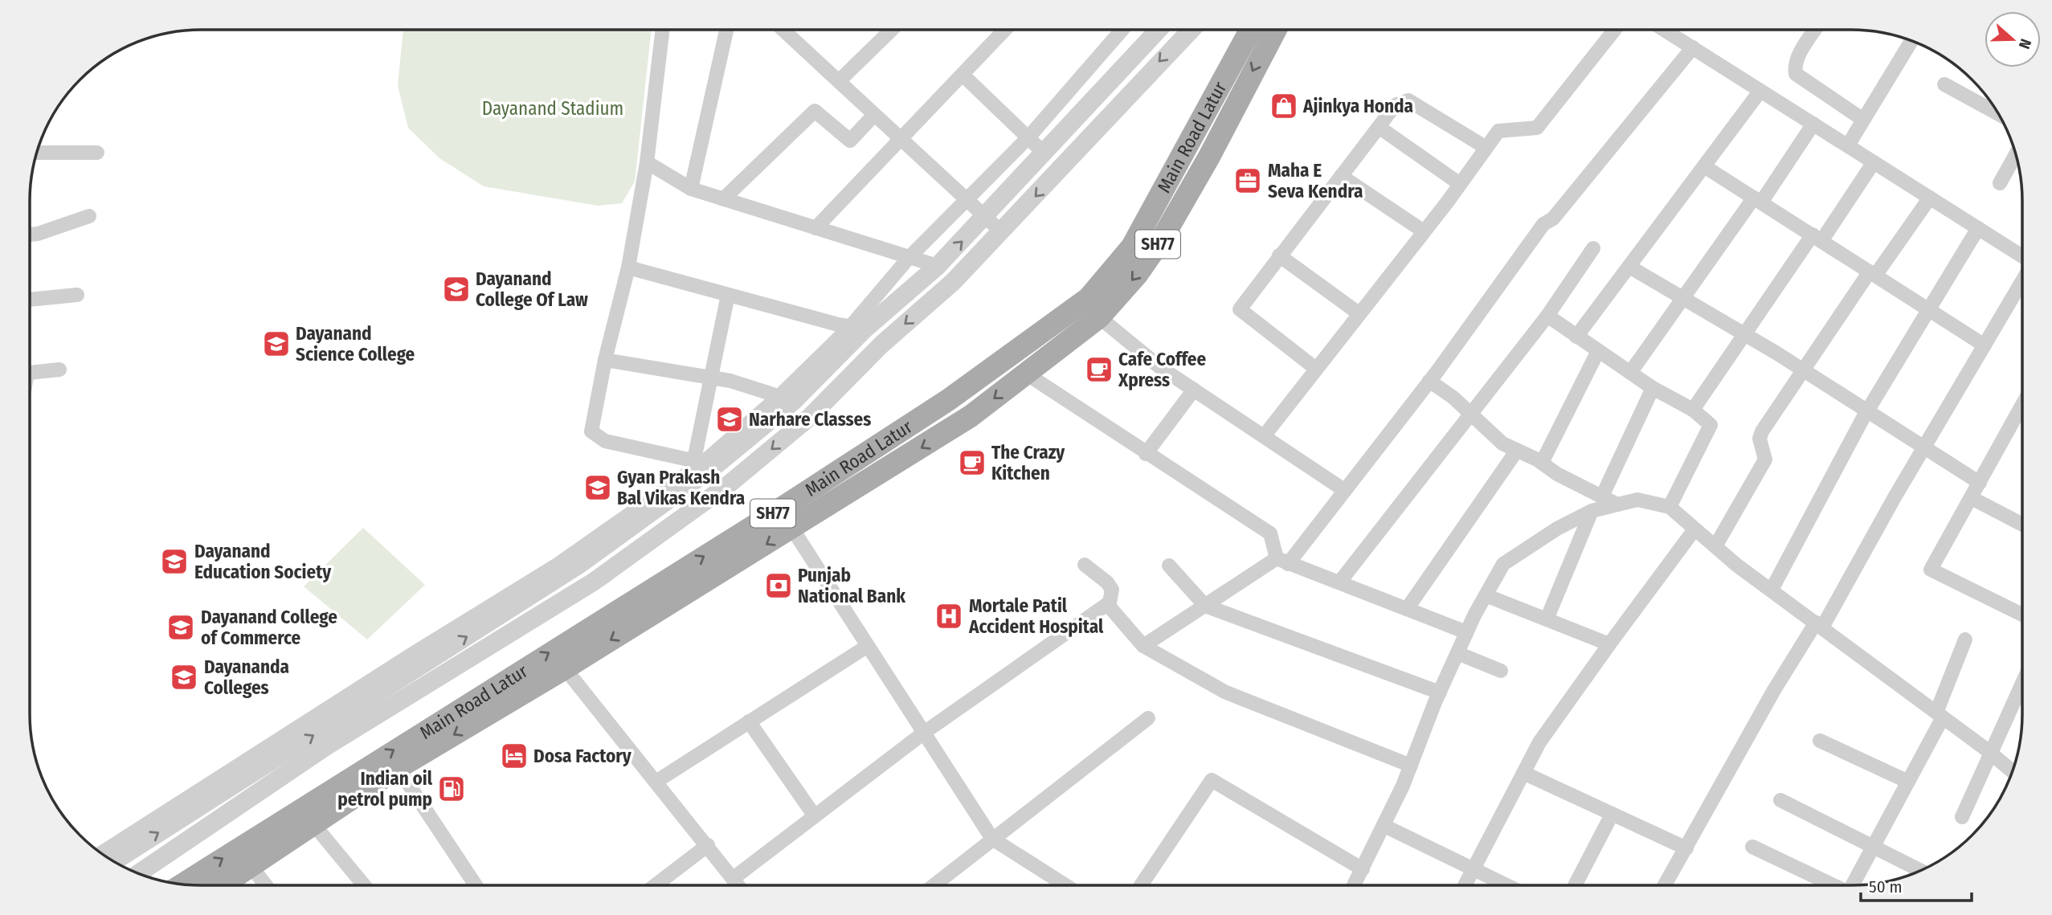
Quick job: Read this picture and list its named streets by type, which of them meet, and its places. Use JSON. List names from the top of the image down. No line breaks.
{"streets":{"main road":["Main Road Latur","SH77"]},"parks":["Dayanand Stadium"],"places":{"shop":["Ajinkya Honda"],"office":["Maha E Seva Kendra"],"school or university":["Dayanand College Of Law","Dayanand Science College","Narhare Classes","Gyan Prakash Bal Vikas Kendra","Dayanand Education Society","Dayanand College of Commerce","Dayananda Colleges"],"cafe":["Cafe Coffee Xpress","The Crazy Kitchen"],"bank":["Punjab National Bank"],"hospital":["Mortale Patil Accident Hospital"],"hotel":["Dosa Factory"],"fuel station":["Indian oil petrol pump"]},"scale_bar":"50 m","north":"right"}
